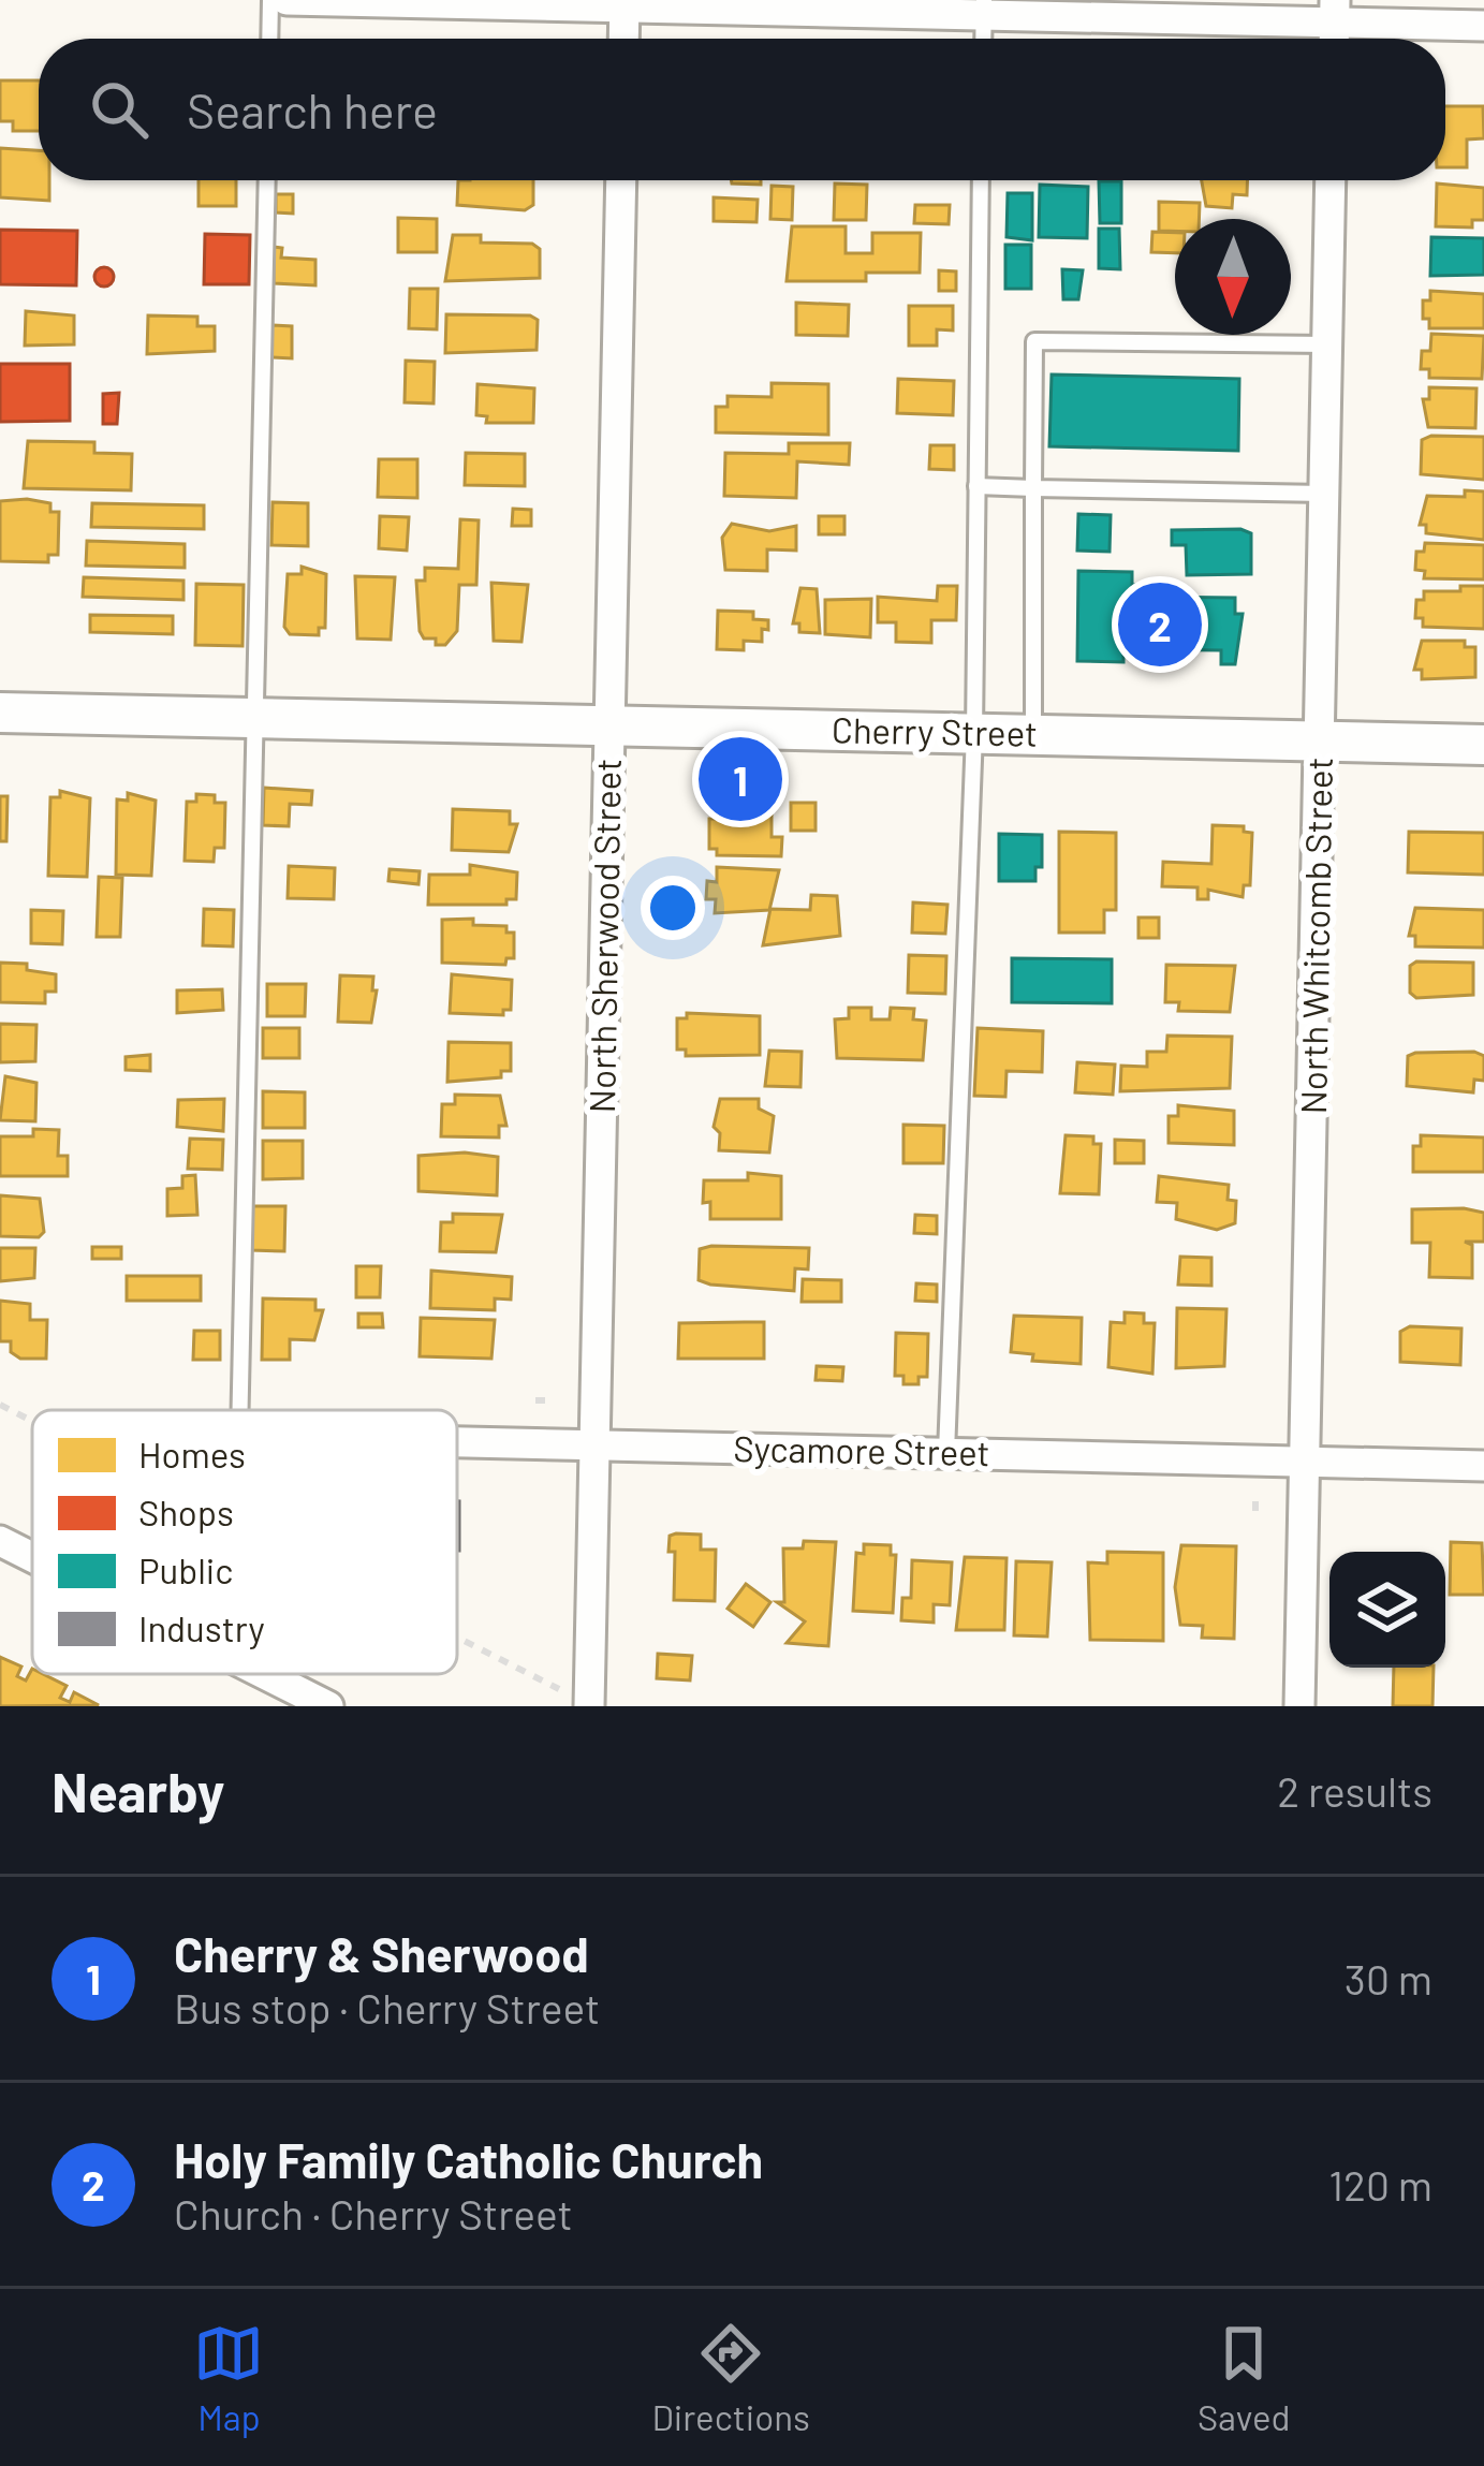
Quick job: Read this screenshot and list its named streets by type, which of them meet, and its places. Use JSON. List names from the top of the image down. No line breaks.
{"streets":{"street":["Cherry Street","North Sherwood Street","North Whitcomb Street","Sycamore Street"]},"crossings":[["Cherry Street","North Sherwood Street"],["Cherry Street","North Whitcomb Street"],["North Sherwood Street","Sycamore Street"],["North Whitcomb Street","Sycamore Street"]],"legend":["Homes","Shops","Public","Industry"],"north":"bottom","page":{"search":"Search here","pins":["2","1"],"heading":["Nearby","2 results"],"list":[{"mark":"1","name":"Cherry & Sherwood","note":"Bus stop · Cherry Street","value":"30 m"},{"mark":"2","name":"Holy Family Catholic Church","note":"Church · Cherry Street","value":"120 m"}],"nav":["Map","Directions","Saved"]}}
